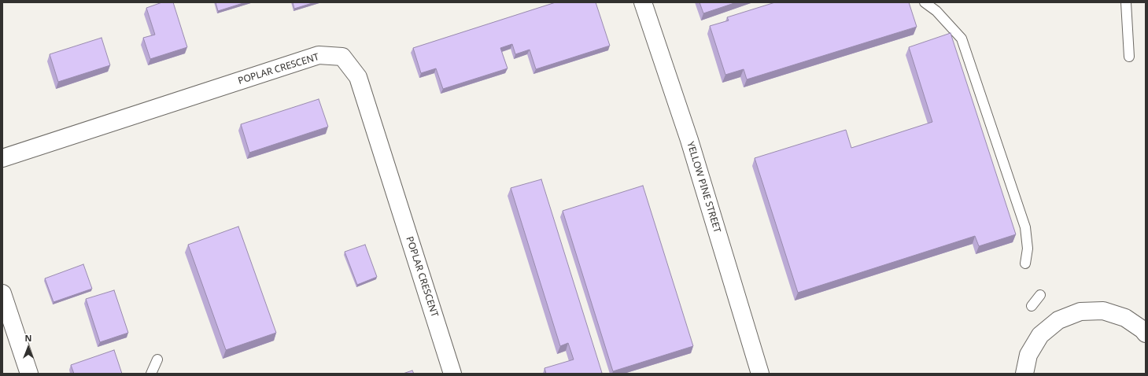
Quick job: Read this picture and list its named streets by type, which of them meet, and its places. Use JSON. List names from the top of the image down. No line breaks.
{"streets":{"street":["POPLAR CRESCENT","YELLOW PINE STREET"]},"north":"top"}
